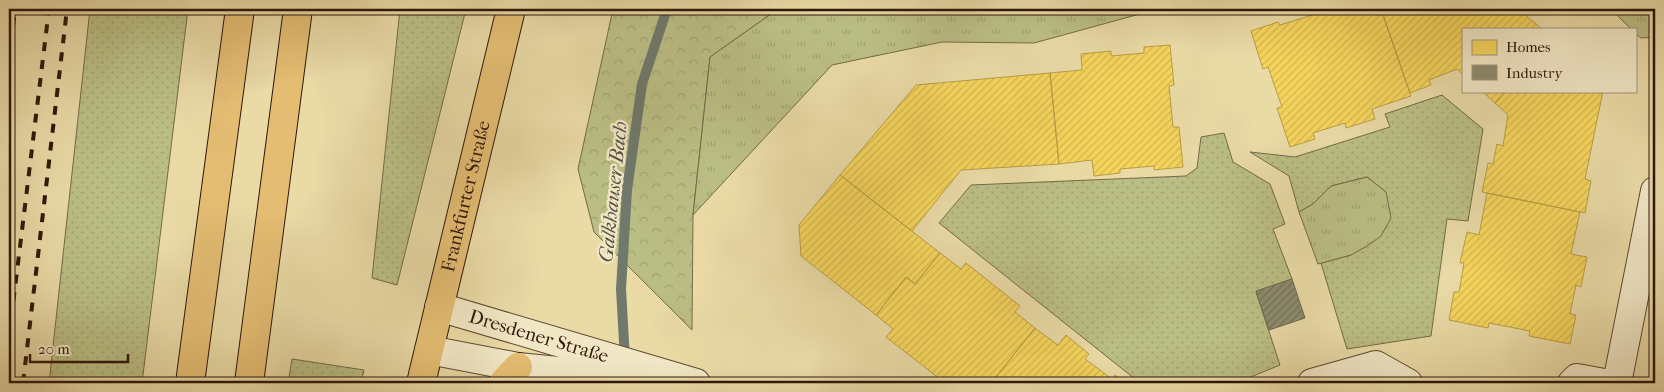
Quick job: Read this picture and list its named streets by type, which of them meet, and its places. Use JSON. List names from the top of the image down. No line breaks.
{"streets":{"main road":["Frankfurter Straße"],"street":["Dresdener Straße"]},"crossings":[["Frankfurter Straße","Dresdener Straße"]],"water":["Galkhauser Bach"],"legend":["Homes","Industry"],"scale_bar":"20 m"}
